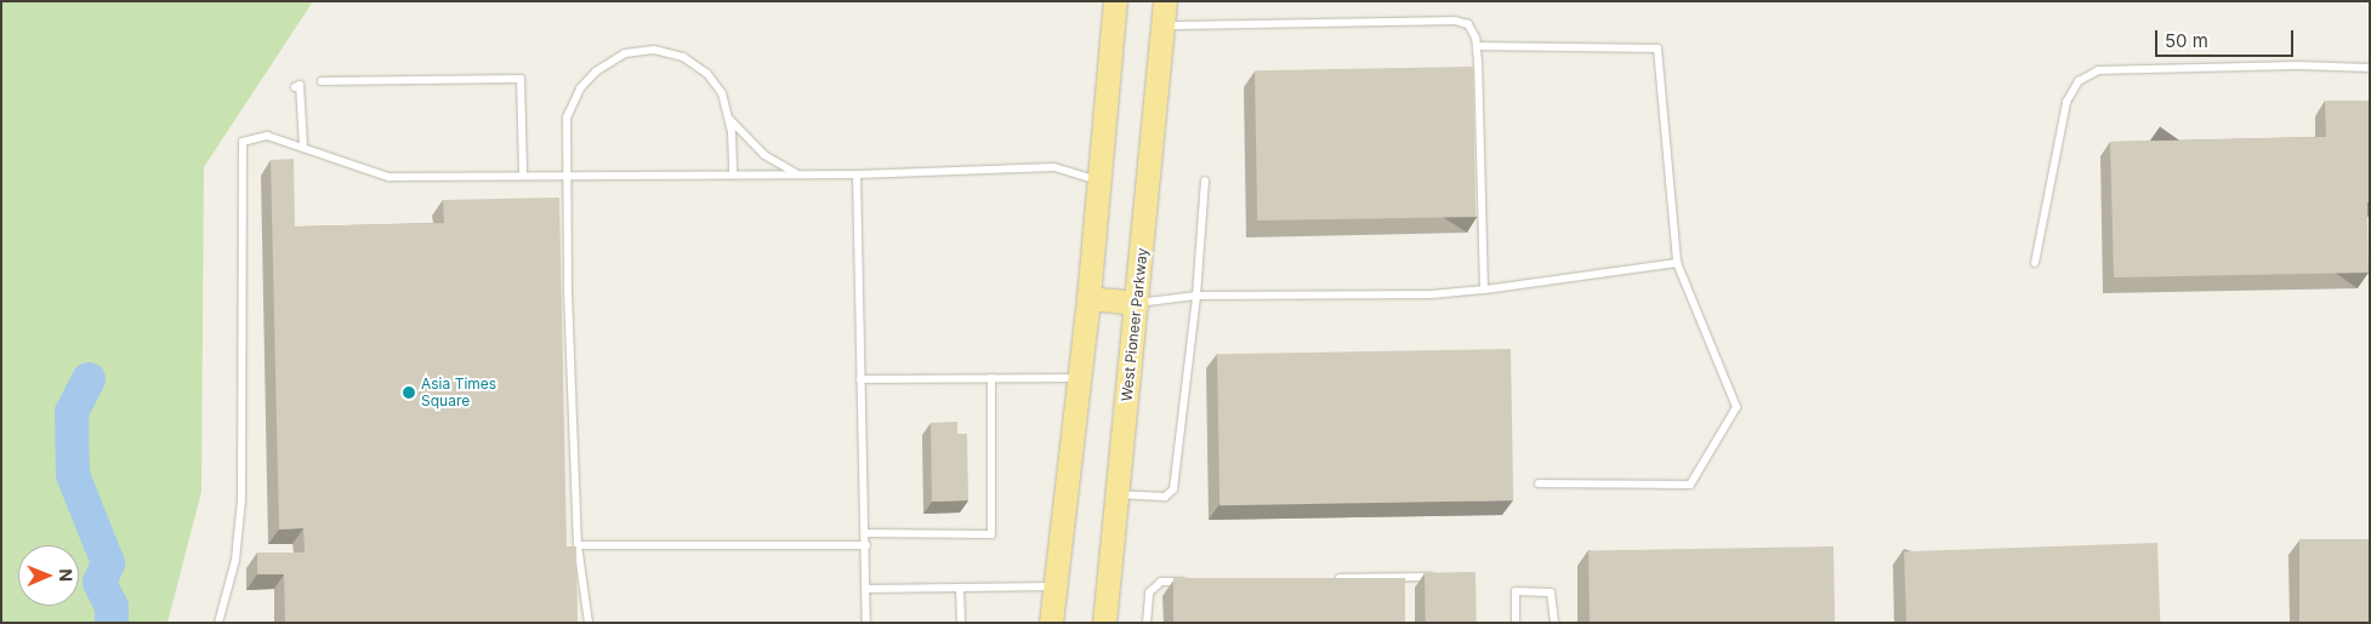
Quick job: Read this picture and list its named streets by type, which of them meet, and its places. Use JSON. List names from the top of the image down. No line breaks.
{"streets":{"main road":["West Pioneer Parkway"]},"places":["Asia Times Square"],"scale_bar":"50 m","north":"right"}
